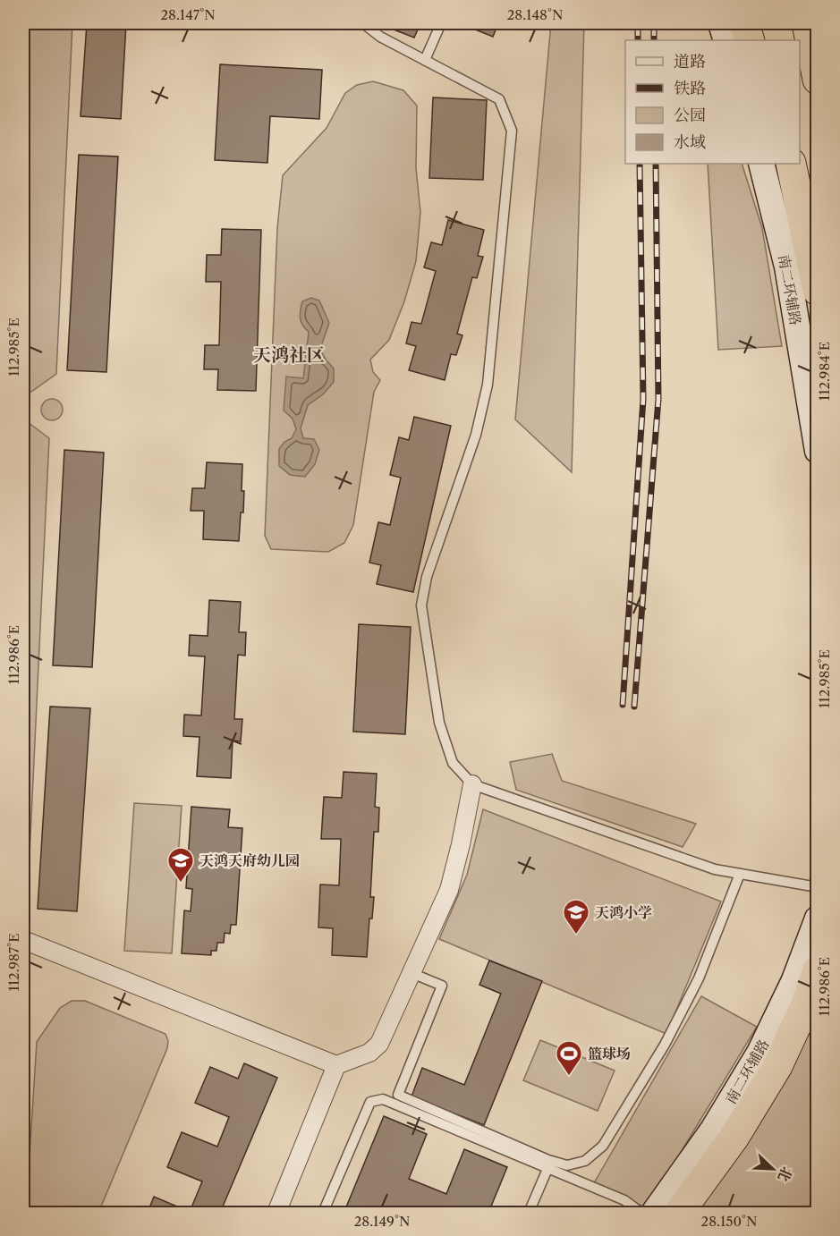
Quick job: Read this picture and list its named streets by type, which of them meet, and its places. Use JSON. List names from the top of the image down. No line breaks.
{"streets":{"street":["南二环辅路"]},"districts":["天鸿社区"],"places":{"school or university":["天鸿天府幼儿园","天鸿小学"],"sports":["篮球场"]},"legend":["道路","铁路","公园","水域"],"north":"bottom right","coordinates":["28.147°N","28.148°N","112.985°E","112.984°E","112.986°E","112.987°E","28.149°N","28.150°N"]}
